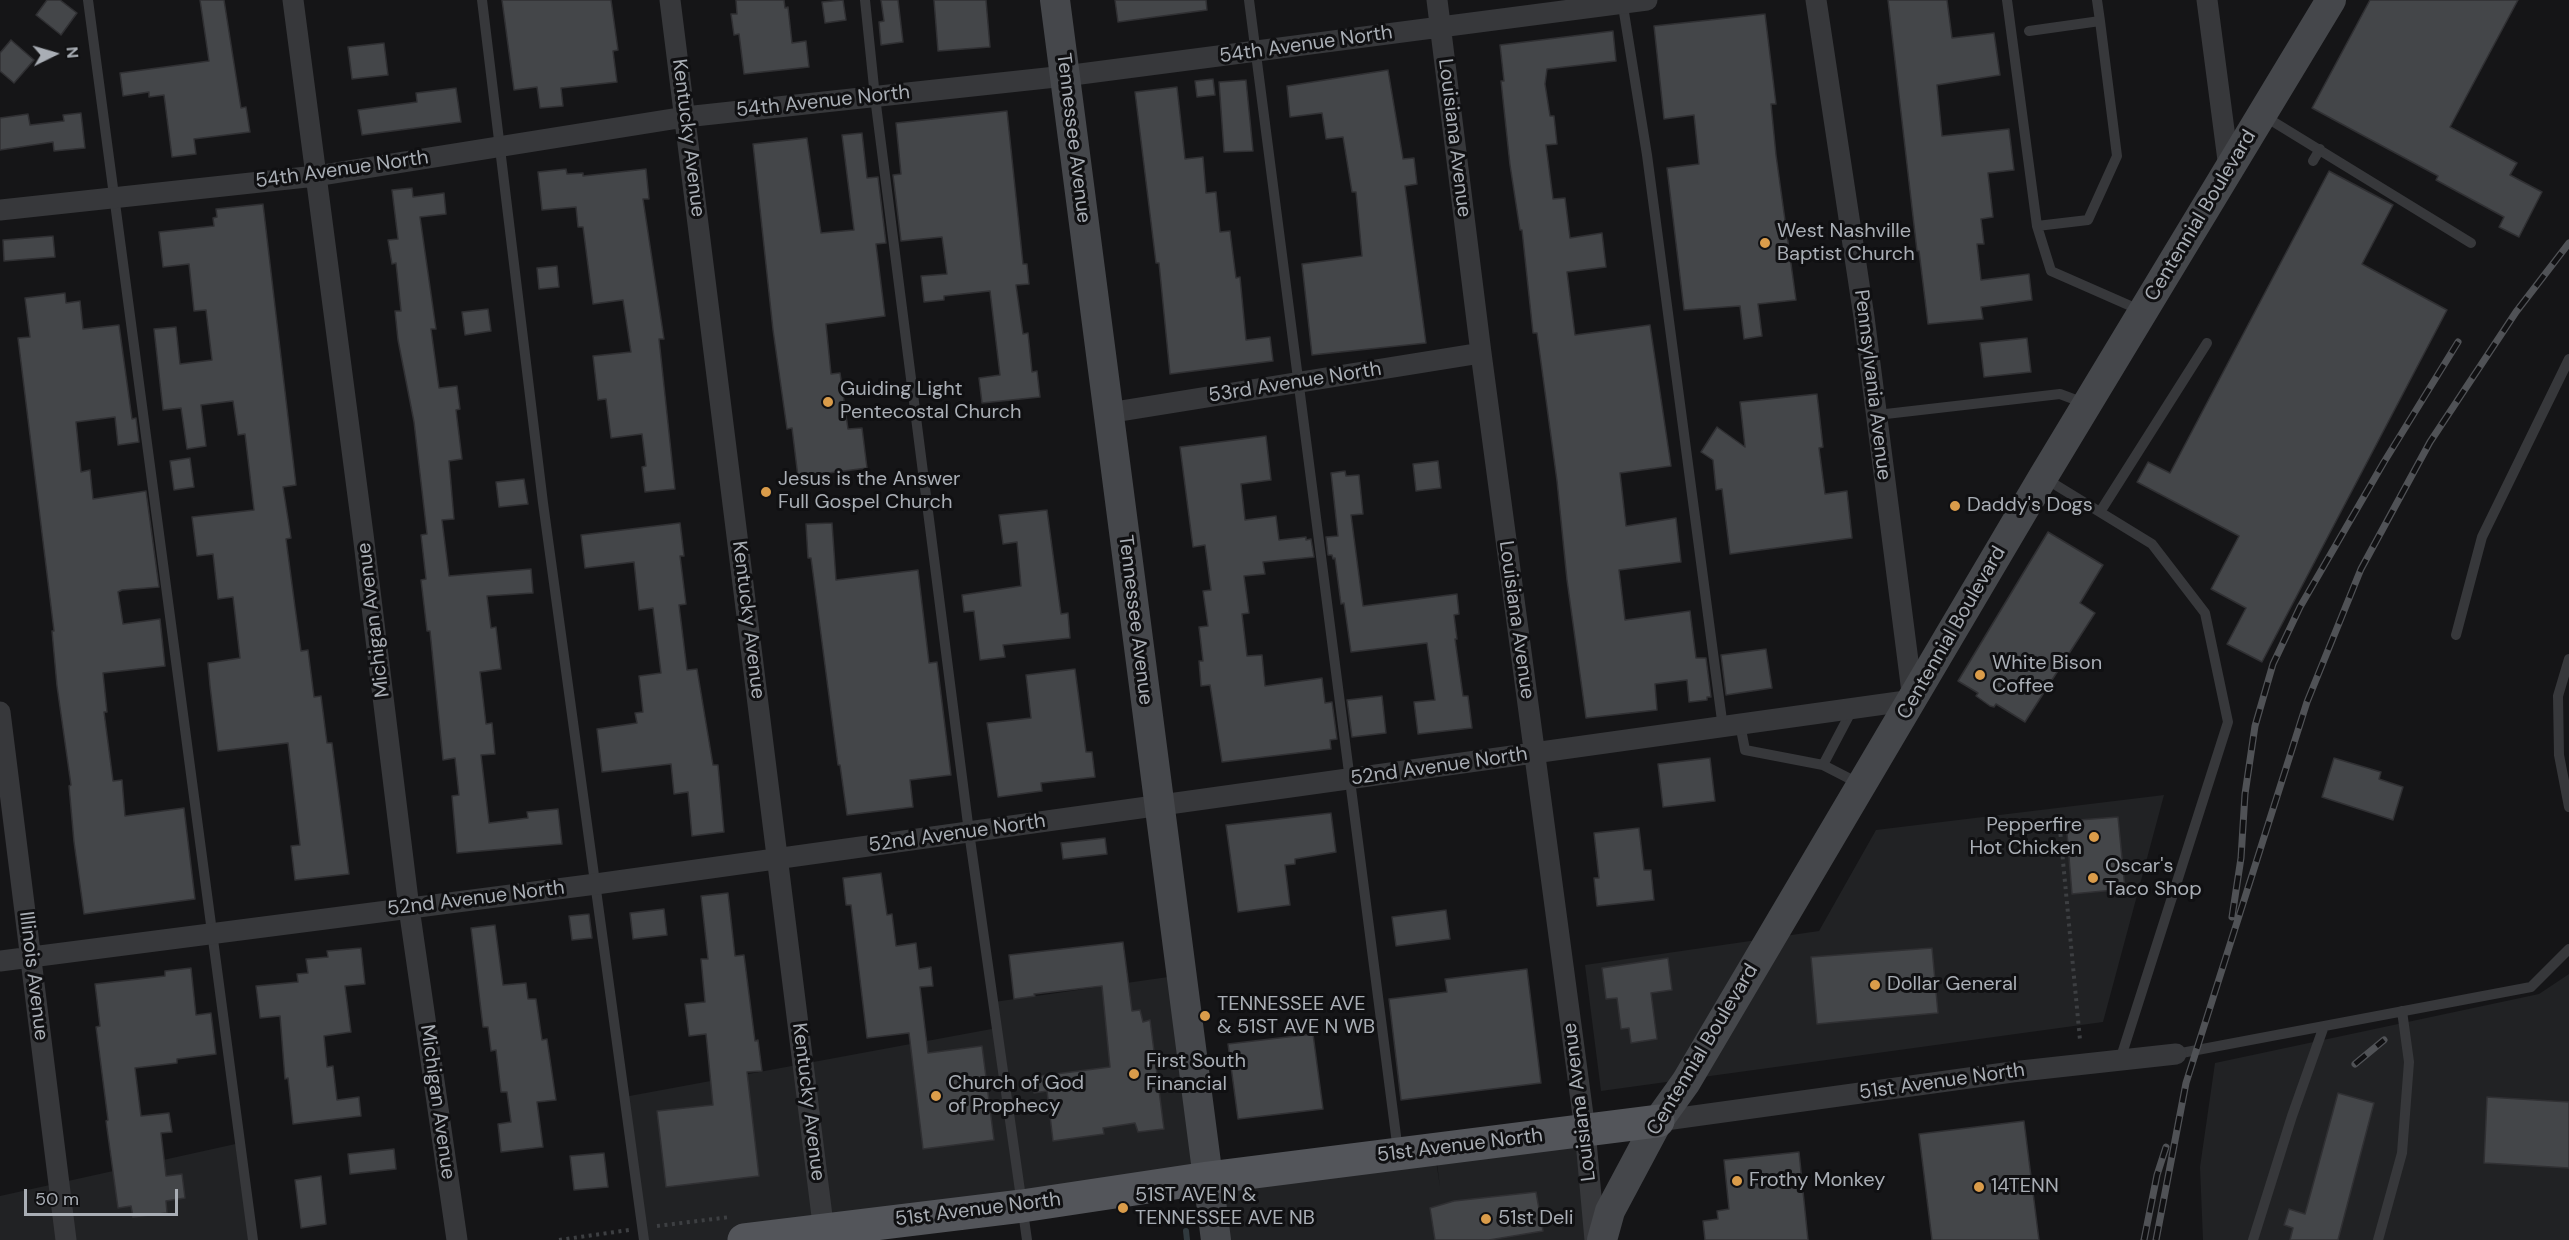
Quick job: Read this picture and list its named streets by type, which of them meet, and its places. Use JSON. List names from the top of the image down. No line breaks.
{"streets":{"main road":["Tennessee Avenue","Centennial Boulevard","51st Avenue North"],"street":["54th Avenue North","Kentucky Avenue","Louisiana Avenue","53rd Avenue North","Pennsylvania Avenue","Michigan Avenue","52nd Avenue North","Illinois Avenue"]},"crossings":[["54th Avenue North","Kentucky Avenue"],["54th Avenue North","Tennessee Avenue"],["54th Avenue North","Louisiana Avenue"],["54th Avenue North","Michigan Avenue"],["Kentucky Avenue","52nd Avenue North"],["Kentucky Avenue","51st Avenue North"],["Tennessee Avenue","53rd Avenue North"],["Tennessee Avenue","52nd Avenue North"],["Tennessee Avenue","51st Avenue North"],["Louisiana Avenue","53rd Avenue North"],["Louisiana Avenue","52nd Avenue North"],["Louisiana Avenue","51st Avenue North"],["Centennial Boulevard","Pennsylvania Avenue"],["Centennial Boulevard","52nd Avenue North"],["Centennial Boulevard","51st Avenue North"],["Pennsylvania Avenue","52nd Avenue North"],["Michigan Avenue","52nd Avenue North"],["52nd Avenue North","Illinois Avenue"]],"places":["West Nashville Baptist Church","Guiding Light Pentecostal Church","Jesus is the Answer Full Gospel Church","Daddy's Dogs","White Bison Coffee","Pepperfire Hot Chicken","Oscar's Taco Shop","Dollar General","TENNESSEE AVE & 51ST AVE N WB","First South Financial","Church of God of Prophecy","Frothy Monkey","14TENN","51ST AVE N & TENNESSEE AVE NB","51st Deli"],"scale_bar":"50 m","north":"right"}
